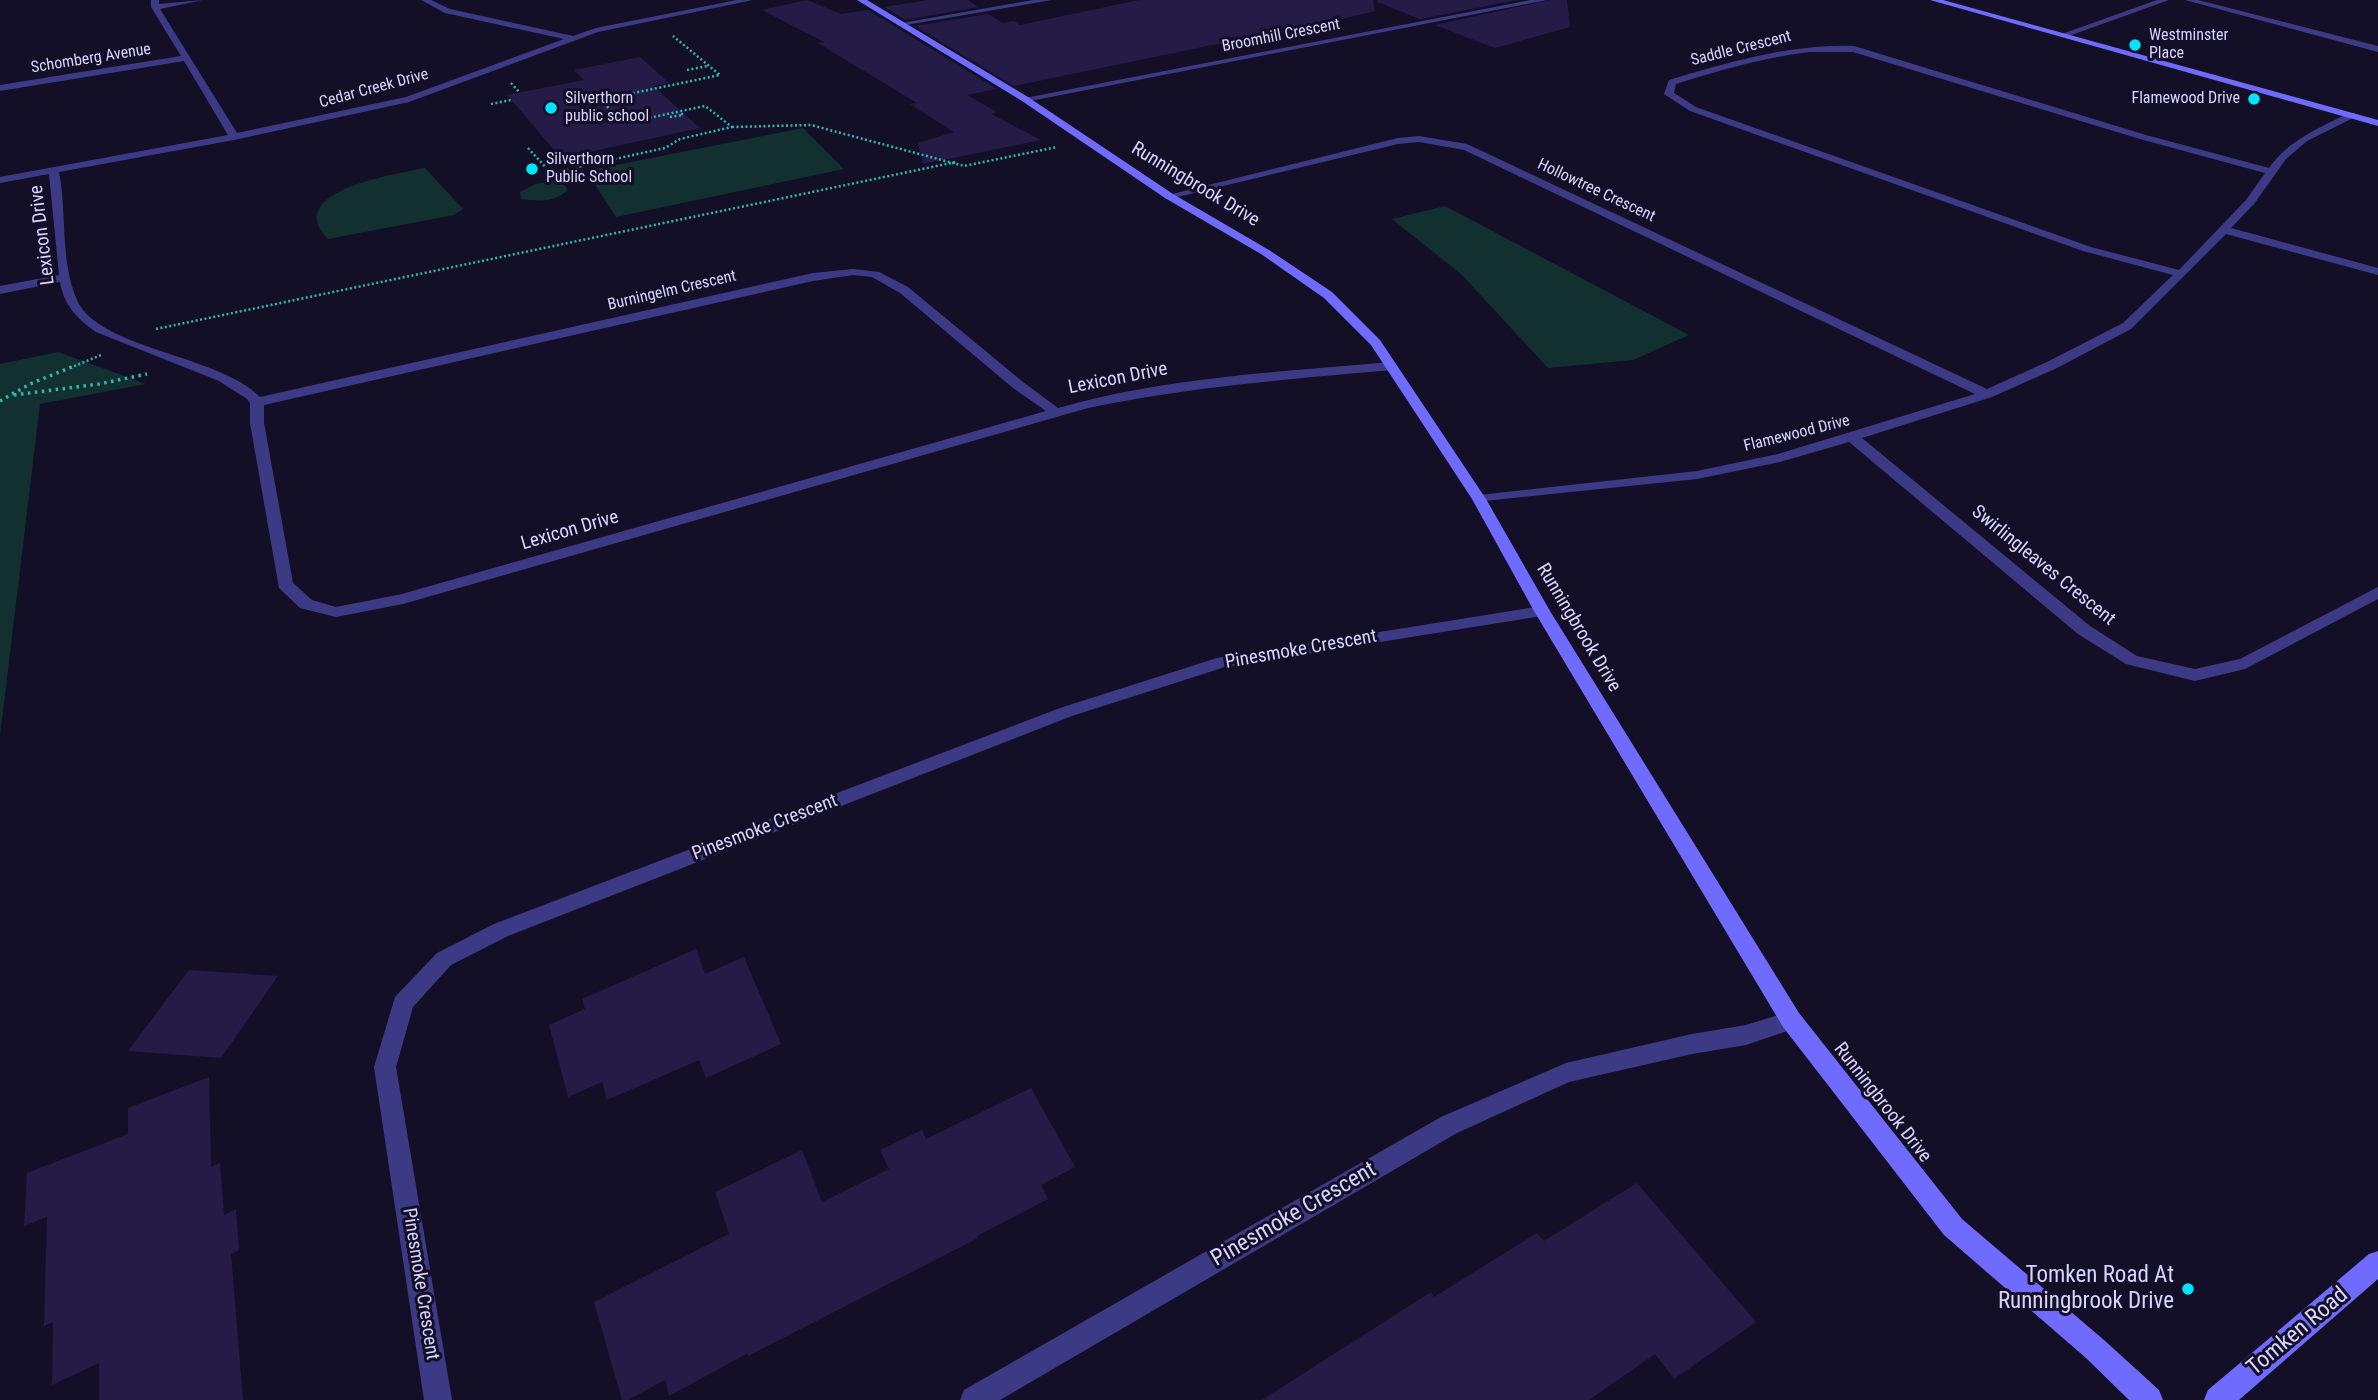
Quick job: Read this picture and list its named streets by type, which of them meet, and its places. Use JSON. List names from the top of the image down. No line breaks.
{"streets":{"street":["Broomhill Crescent","Saddle Crescent","Schomberg Avenue","Cedar Creek Drive","Runningbrook Drive","Hollowtree Crescent","Lexicon Drive","Burningelm Crescent","Flamewood Drive","Swirlingleaves Crescent","Pinesmoke Crescent","Tomken Road"]},"crossings":[["Broomhill Crescent","Runningbrook Drive"],["Saddle Crescent","Flamewood Drive"],["Cedar Creek Drive","Lexicon Drive"],["Runningbrook Drive","Hollowtree Crescent"],["Runningbrook Drive","Lexicon Drive"],["Runningbrook Drive","Flamewood Drive"],["Runningbrook Drive","Pinesmoke Crescent"],["Hollowtree Crescent","Flamewood Drive"],["Lexicon Drive","Burningelm Crescent"],["Flamewood Drive","Swirlingleaves Crescent"]],"places":["Westminster Place","Flamewood Drive","Silverthorn public school","Silverthorn Public School","Tomken Road At Runningbrook Drive"]}
